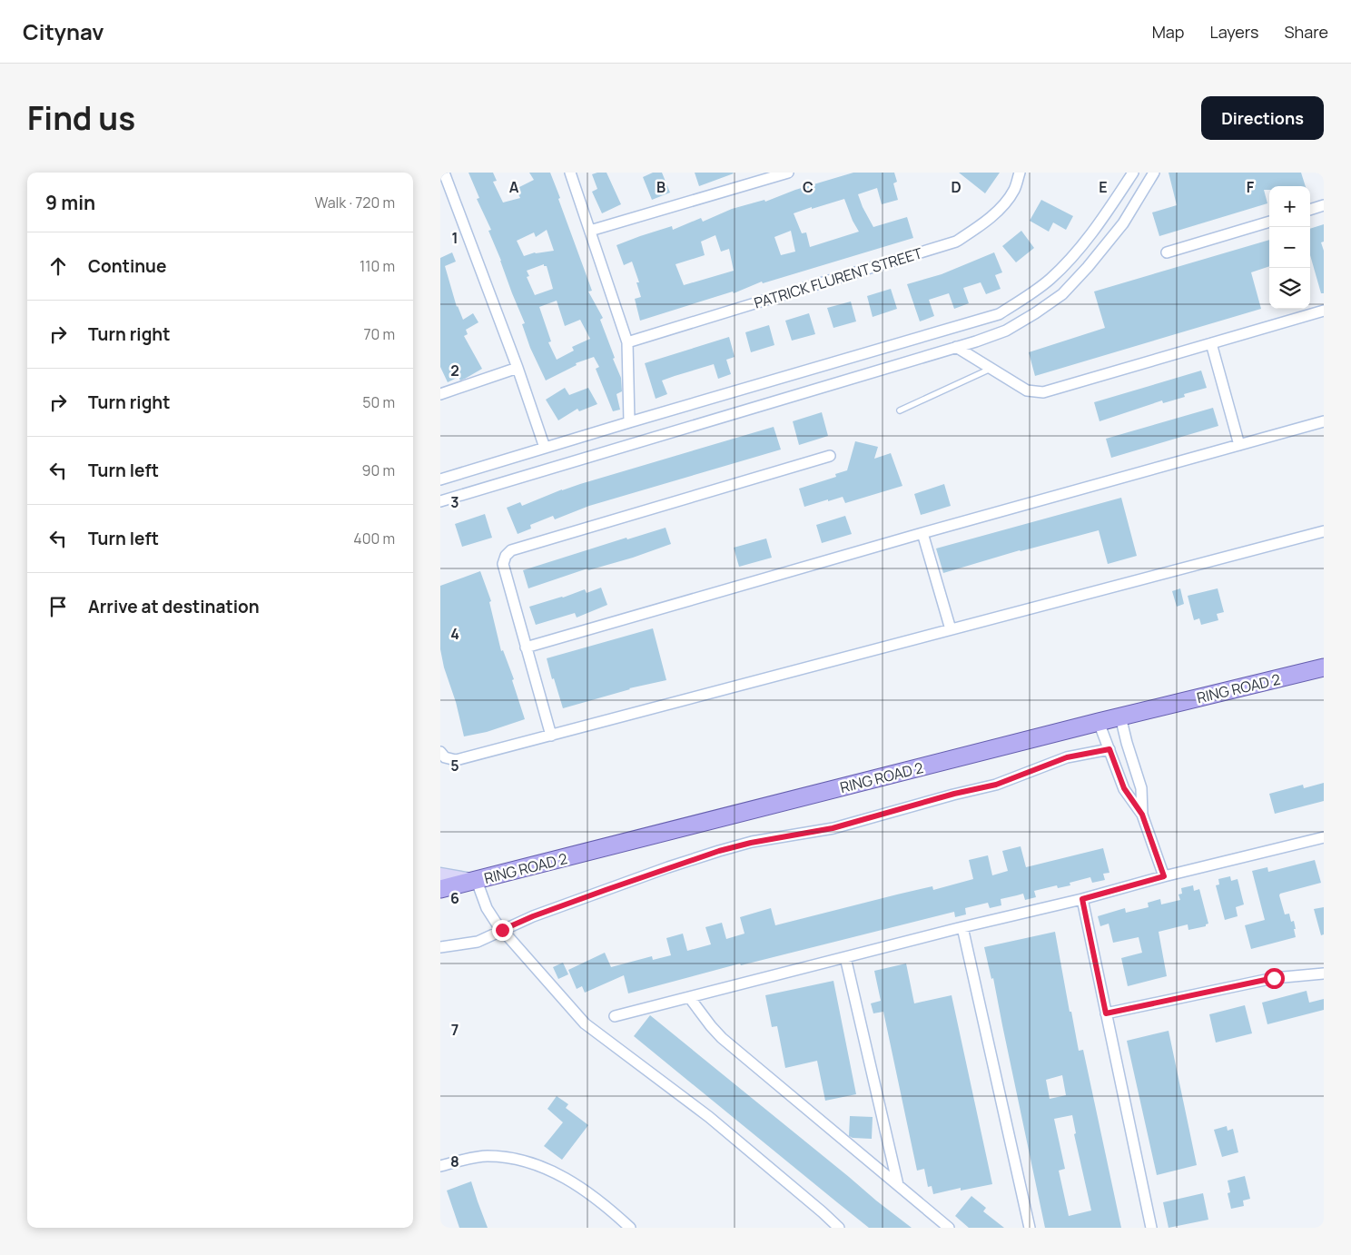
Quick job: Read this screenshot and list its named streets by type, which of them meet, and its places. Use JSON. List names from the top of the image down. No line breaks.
{"streets":{"main road":["RING ROAD 2"],"street":["PATRICK FLURENT STREET"]},"page":{"header":"Citynav","nav":["Map","Layers","Share"],"title":"Find us","buttons":"Directions","heading":["9 min","Walk · 720 m"],"map_buttons":["+","−"],"list":[["Continue","110 m"],["Turn right","70 m"],["Turn right","50 m"],["Turn left","90 m"],["Turn left","400 m"],"Arrive at destination"]},"grid":{"columns":["A","B","C","D","E","F"],"rows":["1","2","3","4","5","6","7","8"]}}
